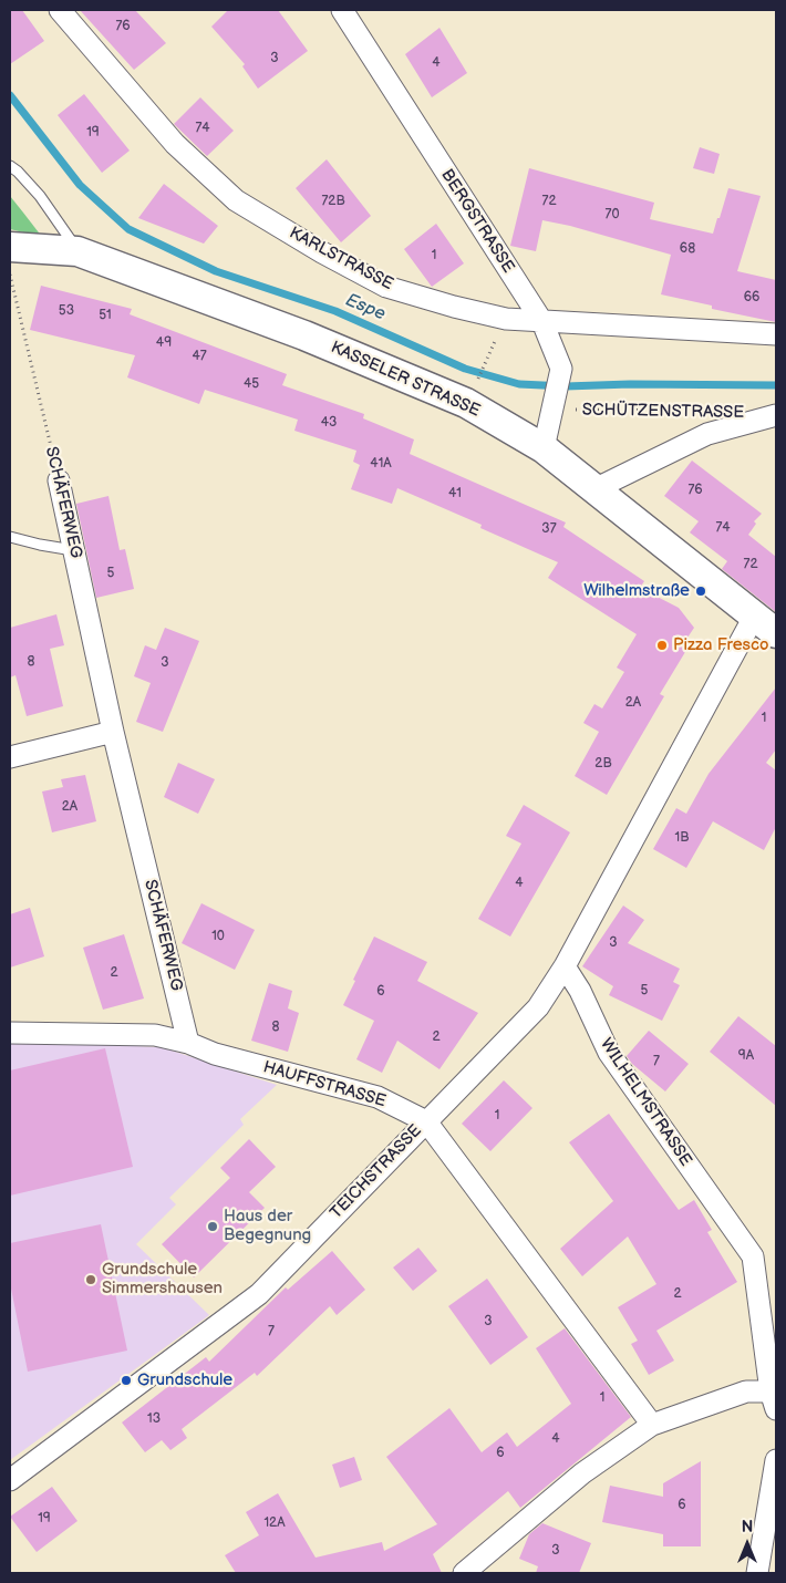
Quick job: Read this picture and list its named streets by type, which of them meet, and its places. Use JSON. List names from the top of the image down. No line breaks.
{"streets":{"street":["BERGSTRASSE","KARLSTRASSE","KASSELER STRASSE","SCHÜTZENSTRASSE","SCHÄFERWEG","HAUFFSTRASSE","WILHELMSTRASSE","TEICHSTRASSE"]},"crossings":[["BERGSTRASSE","KARLSTRASSE"],["BERGSTRASSE","KASSELER STRASSE"],["BERGSTRASSE","SCHÜTZENSTRASSE"],["KASSELER STRASSE","SCHÜTZENSTRASSE"],["SCHÄFERWEG","HAUFFSTRASSE"],["HAUFFSTRASSE","TEICHSTRASSE"],["WILHELMSTRASSE","TEICHSTRASSE"]],"water":["Espe"],"places":["Wilhelmstraße","Pizza Fresco","Haus der Begegnung","Grundschule Simmershausen","Grundschule"],"house_numbers":["76","3","4","74","19","72B","72","70","68","1","66","53","51","49","47","45","43","41A","76","41","74","37","72","5","8","3","2A","1","2B","2A","1B","4","10","3","2","5","6","8","2","9A","7","1","2","3","7","1","13","4","6","6","19","12A","3"],"north":"top"}
